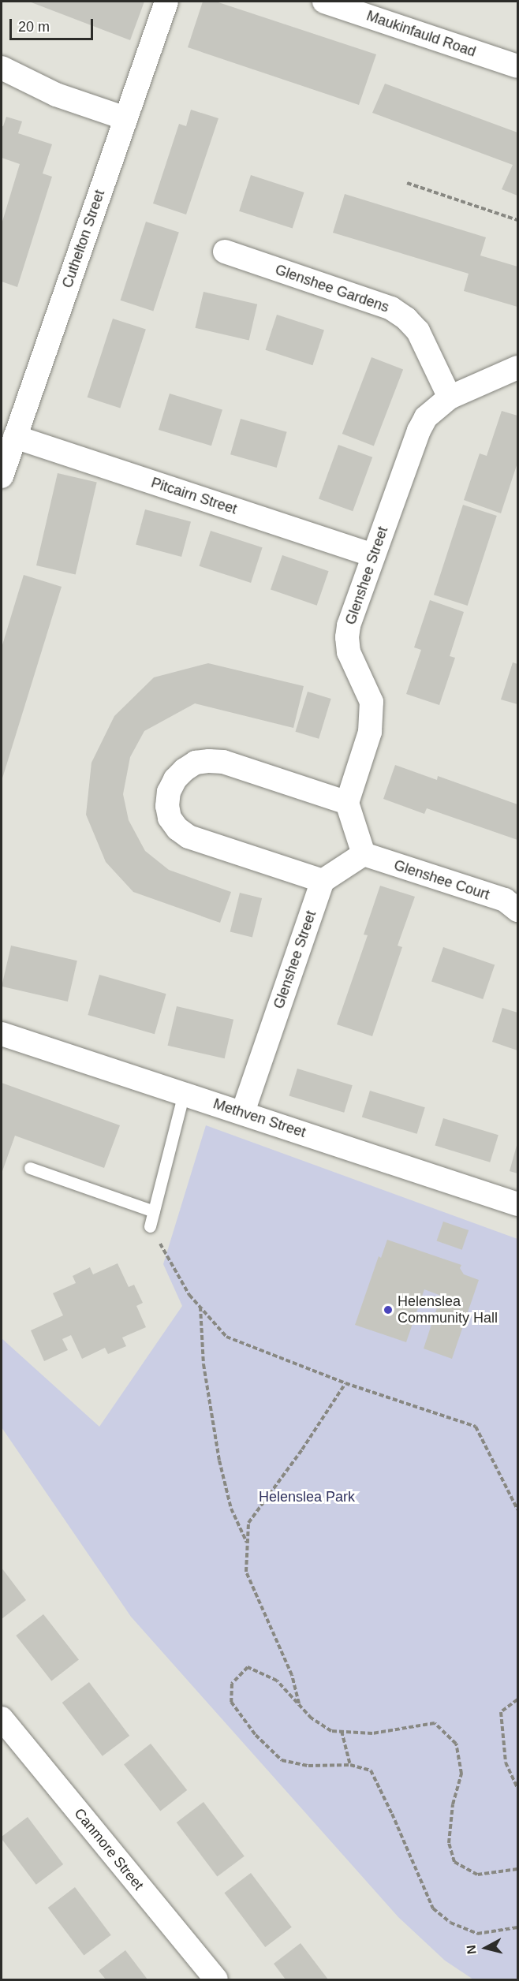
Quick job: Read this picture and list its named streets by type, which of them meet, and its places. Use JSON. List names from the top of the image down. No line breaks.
{"streets":{"street":["Maukinfauld Road","Cuthelton Street","Glenshee Gardens","Pitcairn Street","Glenshee Street","Glenshee Court","Methven Street","Canmore Street"]},"crossings":[["Cuthelton Street","Pitcairn Street"],["Glenshee Gardens","Glenshee Street"],["Pitcairn Street","Glenshee Street"],["Glenshee Street","Methven Street"]],"parks":["Helenslea Park"],"places":["Helenslea Community Hall"],"scale_bar":"20 m","north":"left"}
